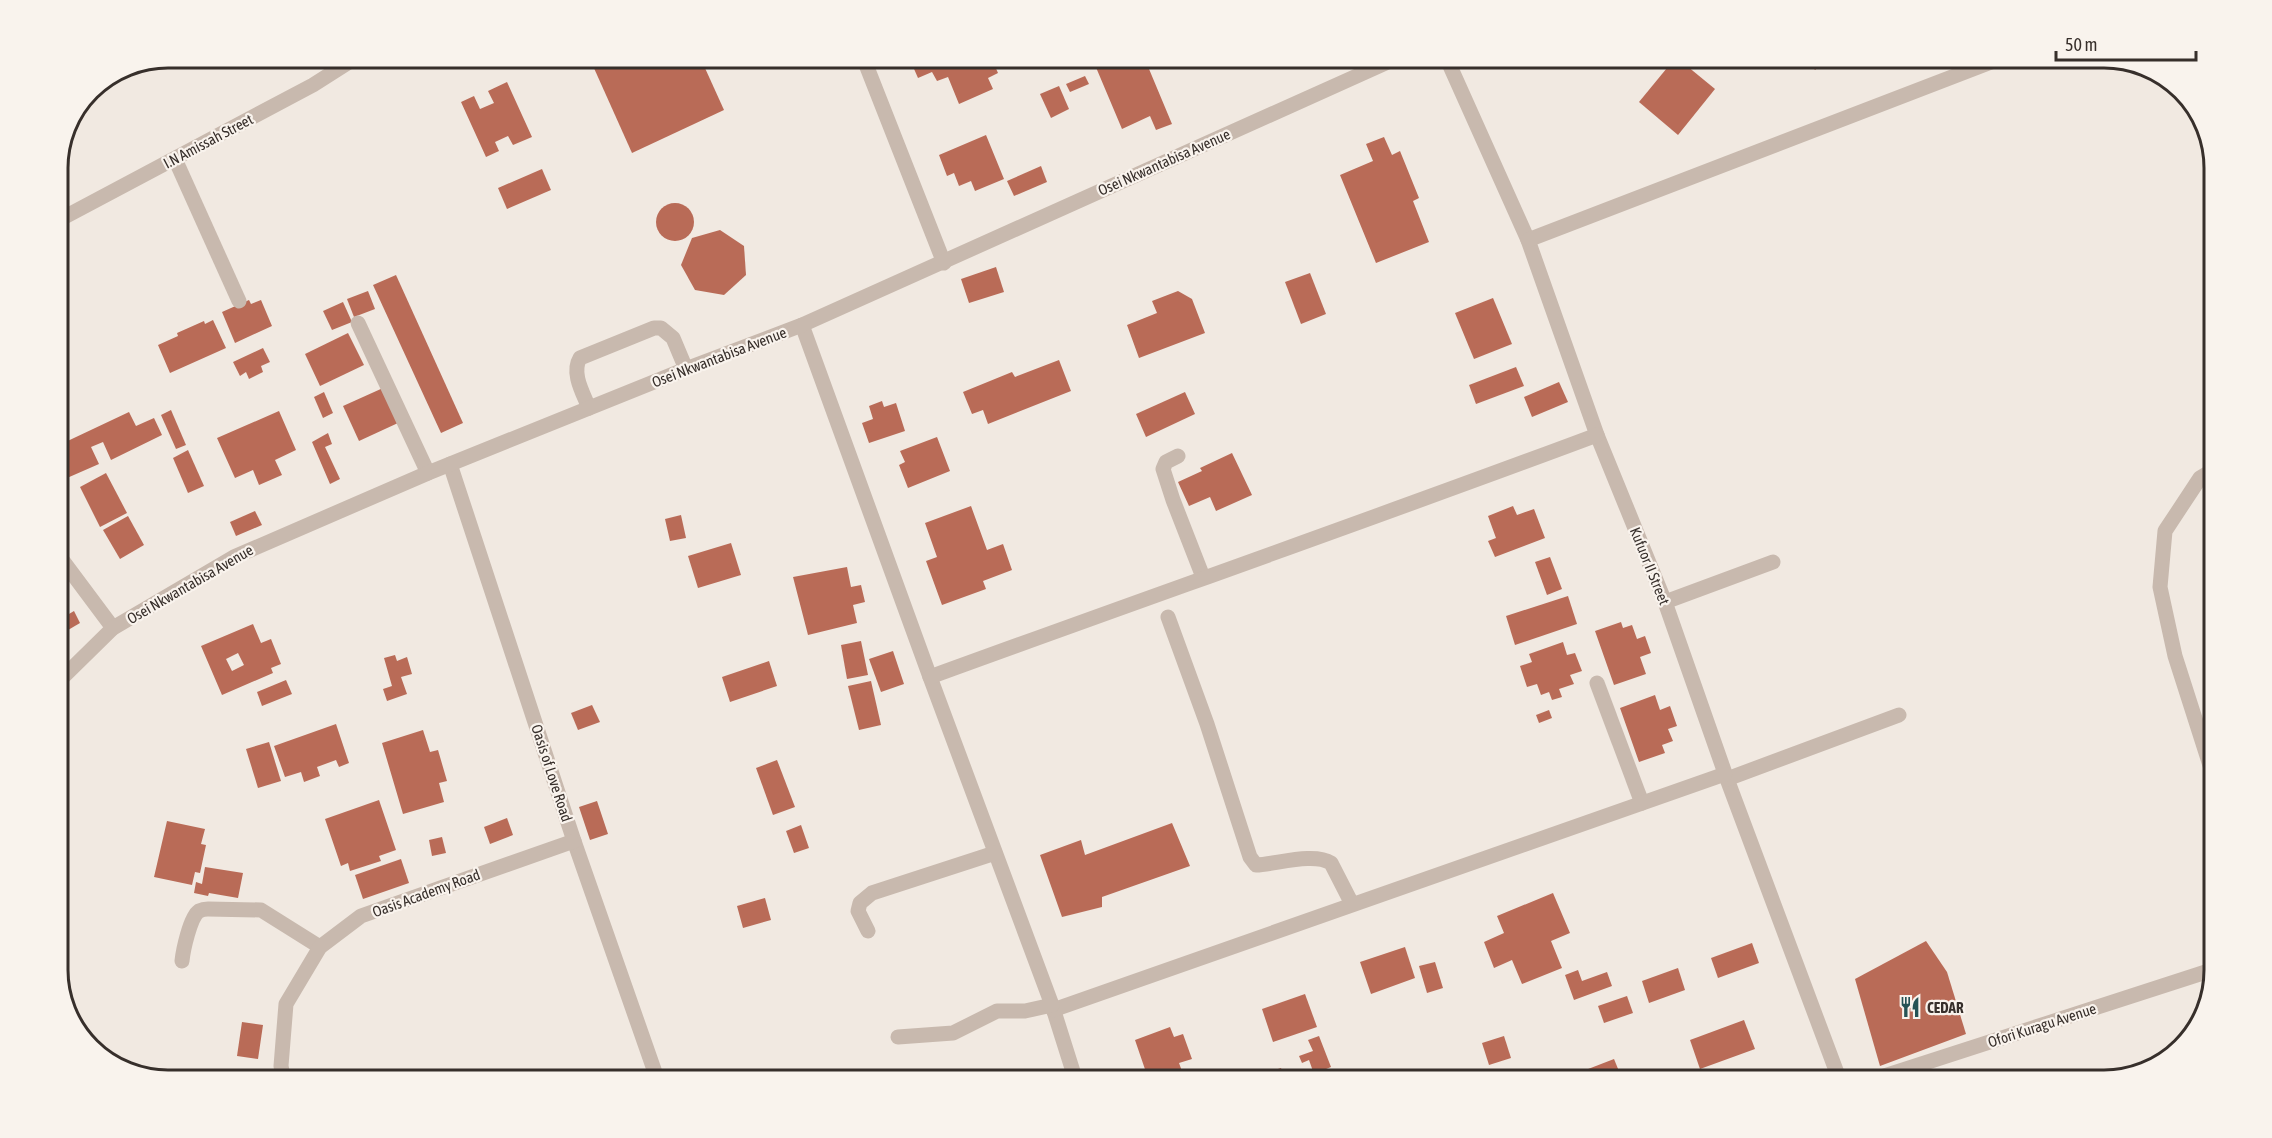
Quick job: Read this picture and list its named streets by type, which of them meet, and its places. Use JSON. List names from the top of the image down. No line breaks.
{"streets":{"street":["I.N Amissah Street","Osei Nkwantabisa Avenue","Kufuor II Street","Oasis of Love Road","Oasis Academy Road","Ofori Kuragu Avenue"]},"crossings":[["Osei Nkwantabisa Avenue","Oasis of Love Road"],["Oasis of Love Road","Oasis Academy Road"]],"places":{"restaurant":["CEDAR"]},"scale_bar":"50 m"}
